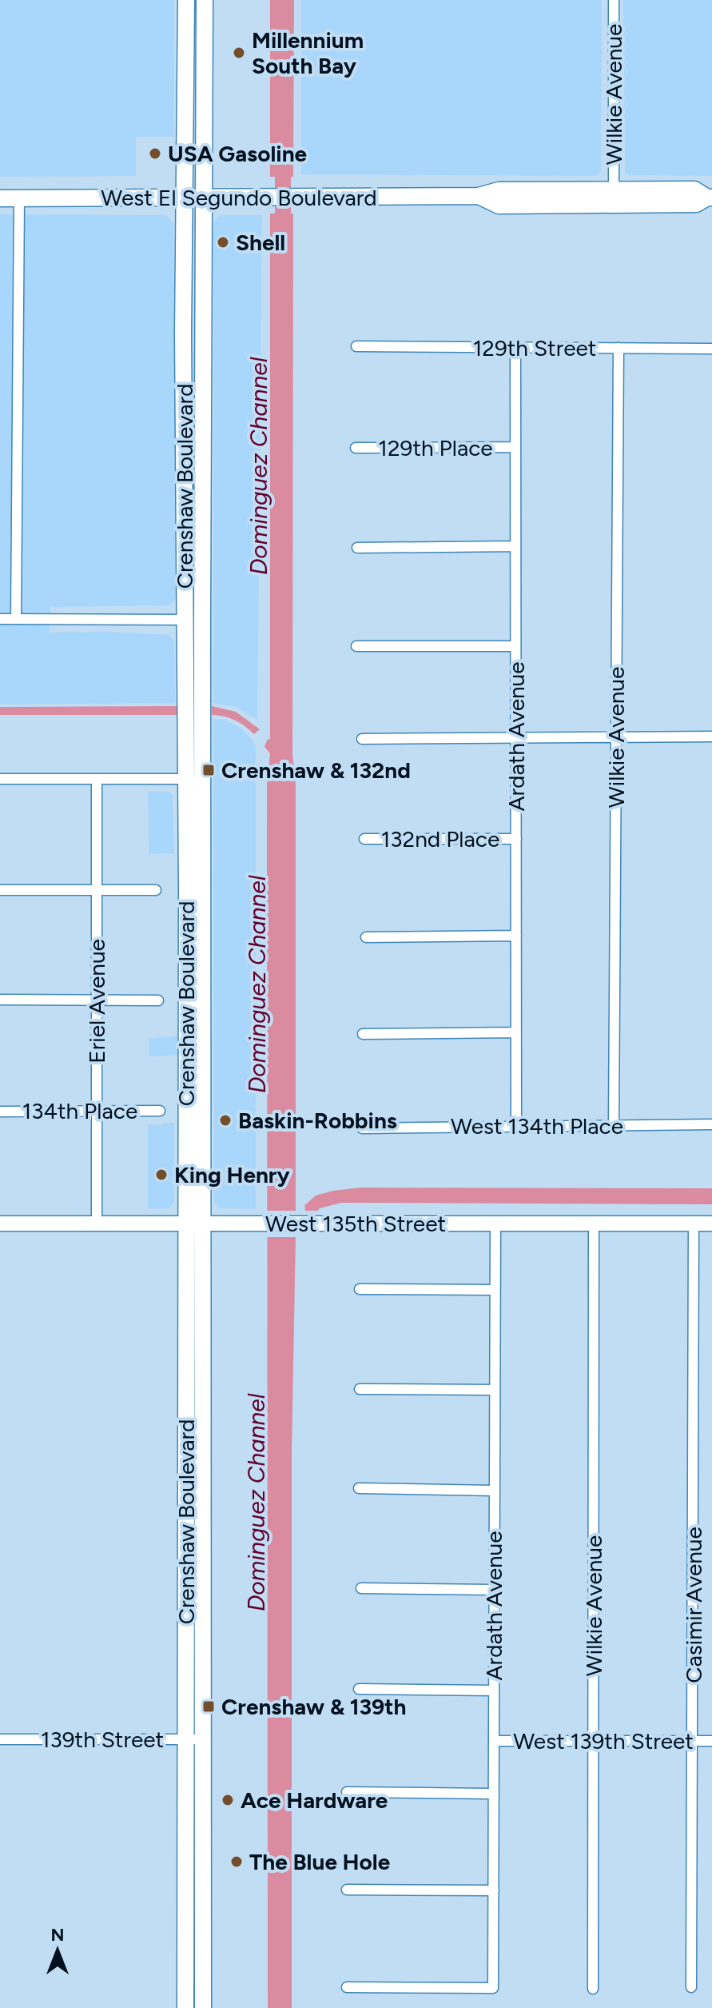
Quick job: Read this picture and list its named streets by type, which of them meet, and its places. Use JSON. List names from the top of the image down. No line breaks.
{"streets":{"main road":["West El Segundo Boulevard","Crenshaw Boulevard"],"street":["Wilkie Avenue","129th Street","129th Place","Ardath Avenue","132nd Place","Eriel Avenue","134th Place","West 134th Place","West 135th Street","Casimir Avenue","139th Street","West 139th Street"]},"crossings":[["Wilkie Avenue","West El Segundo Boulevard"],["Wilkie Avenue","129th Street"],["Wilkie Avenue","West 134th Place"],["Wilkie Avenue","West 135th Street"],["Wilkie Avenue","West 139th Street"],["West El Segundo Boulevard","Crenshaw Boulevard"],["129th Street","Ardath Avenue"],["129th Place","Ardath Avenue"],["Crenshaw Boulevard","West 135th Street"],["Crenshaw Boulevard","139th Street"],["Ardath Avenue","132nd Place"],["Ardath Avenue","West 134th Place"],["Ardath Avenue","West 135th Street"],["Ardath Avenue","West 139th Street"],["Eriel Avenue","134th Place"],["Eriel Avenue","West 135th Street"],["West 135th Street","Casimir Avenue"],["Casimir Avenue","West 139th Street"]],"water":["Dominguez Channel"],"places":{"other":["Millennium South Bay","USA Gasoline","Shell","Baskin-Robbins","King Henry","Ace Hardware","The Blue Hole"],"transit":["Crenshaw & 132nd","Crenshaw & 139th"]},"north":"top"}
